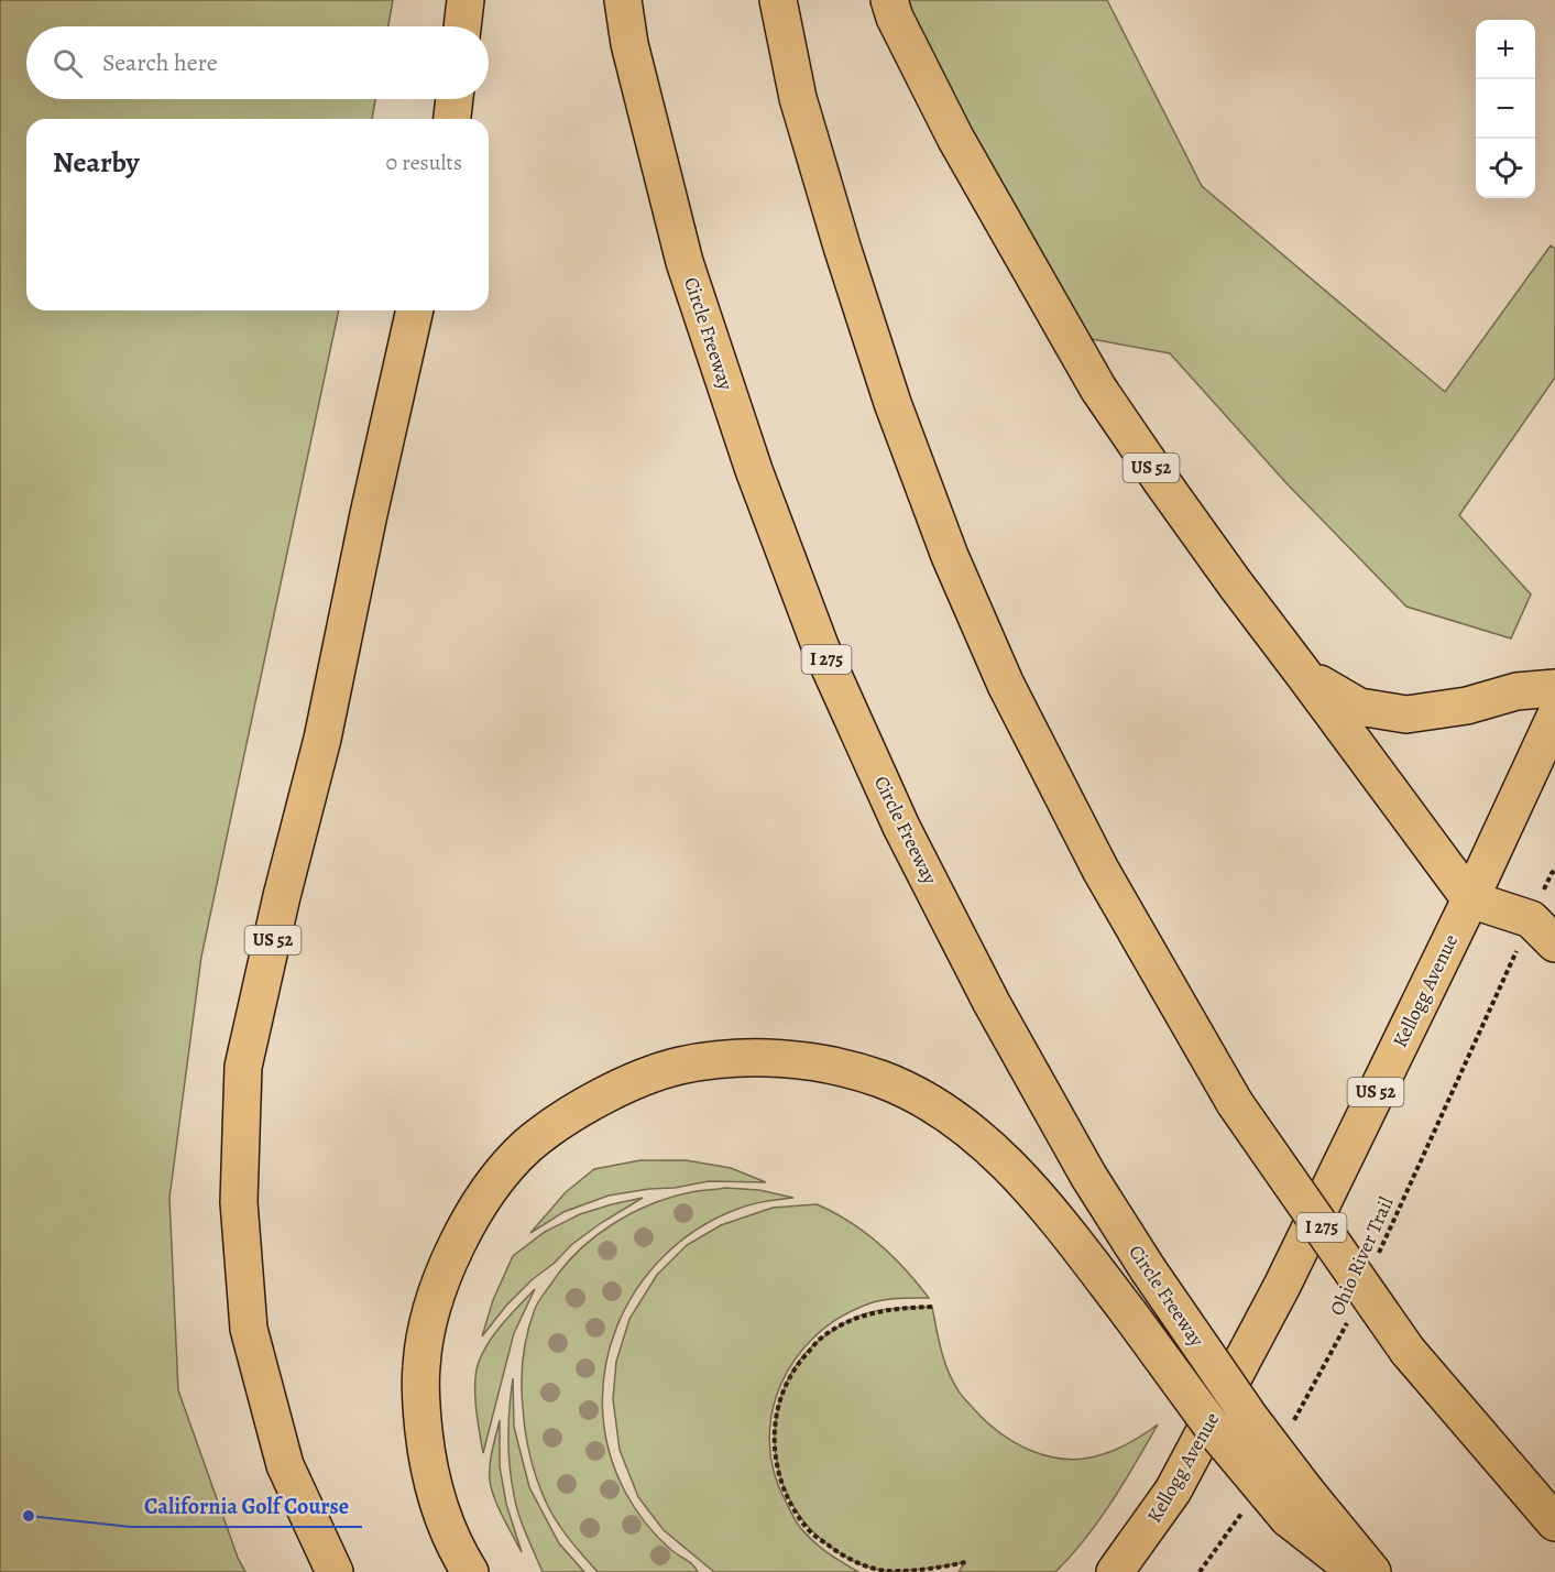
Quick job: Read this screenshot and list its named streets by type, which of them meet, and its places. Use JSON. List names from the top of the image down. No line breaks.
{"streets":{"main road":["Circle Freeway","US 52","I 275","Kellogg Avenue"],"path":["Ohio River Trail"]},"crossings":[["US 52","Kellogg Avenue"]],"places":["California Golf Course"],"page":{"map_buttons":["+","−"],"search":"Search here","heading":["Nearby","0 results"]}}
